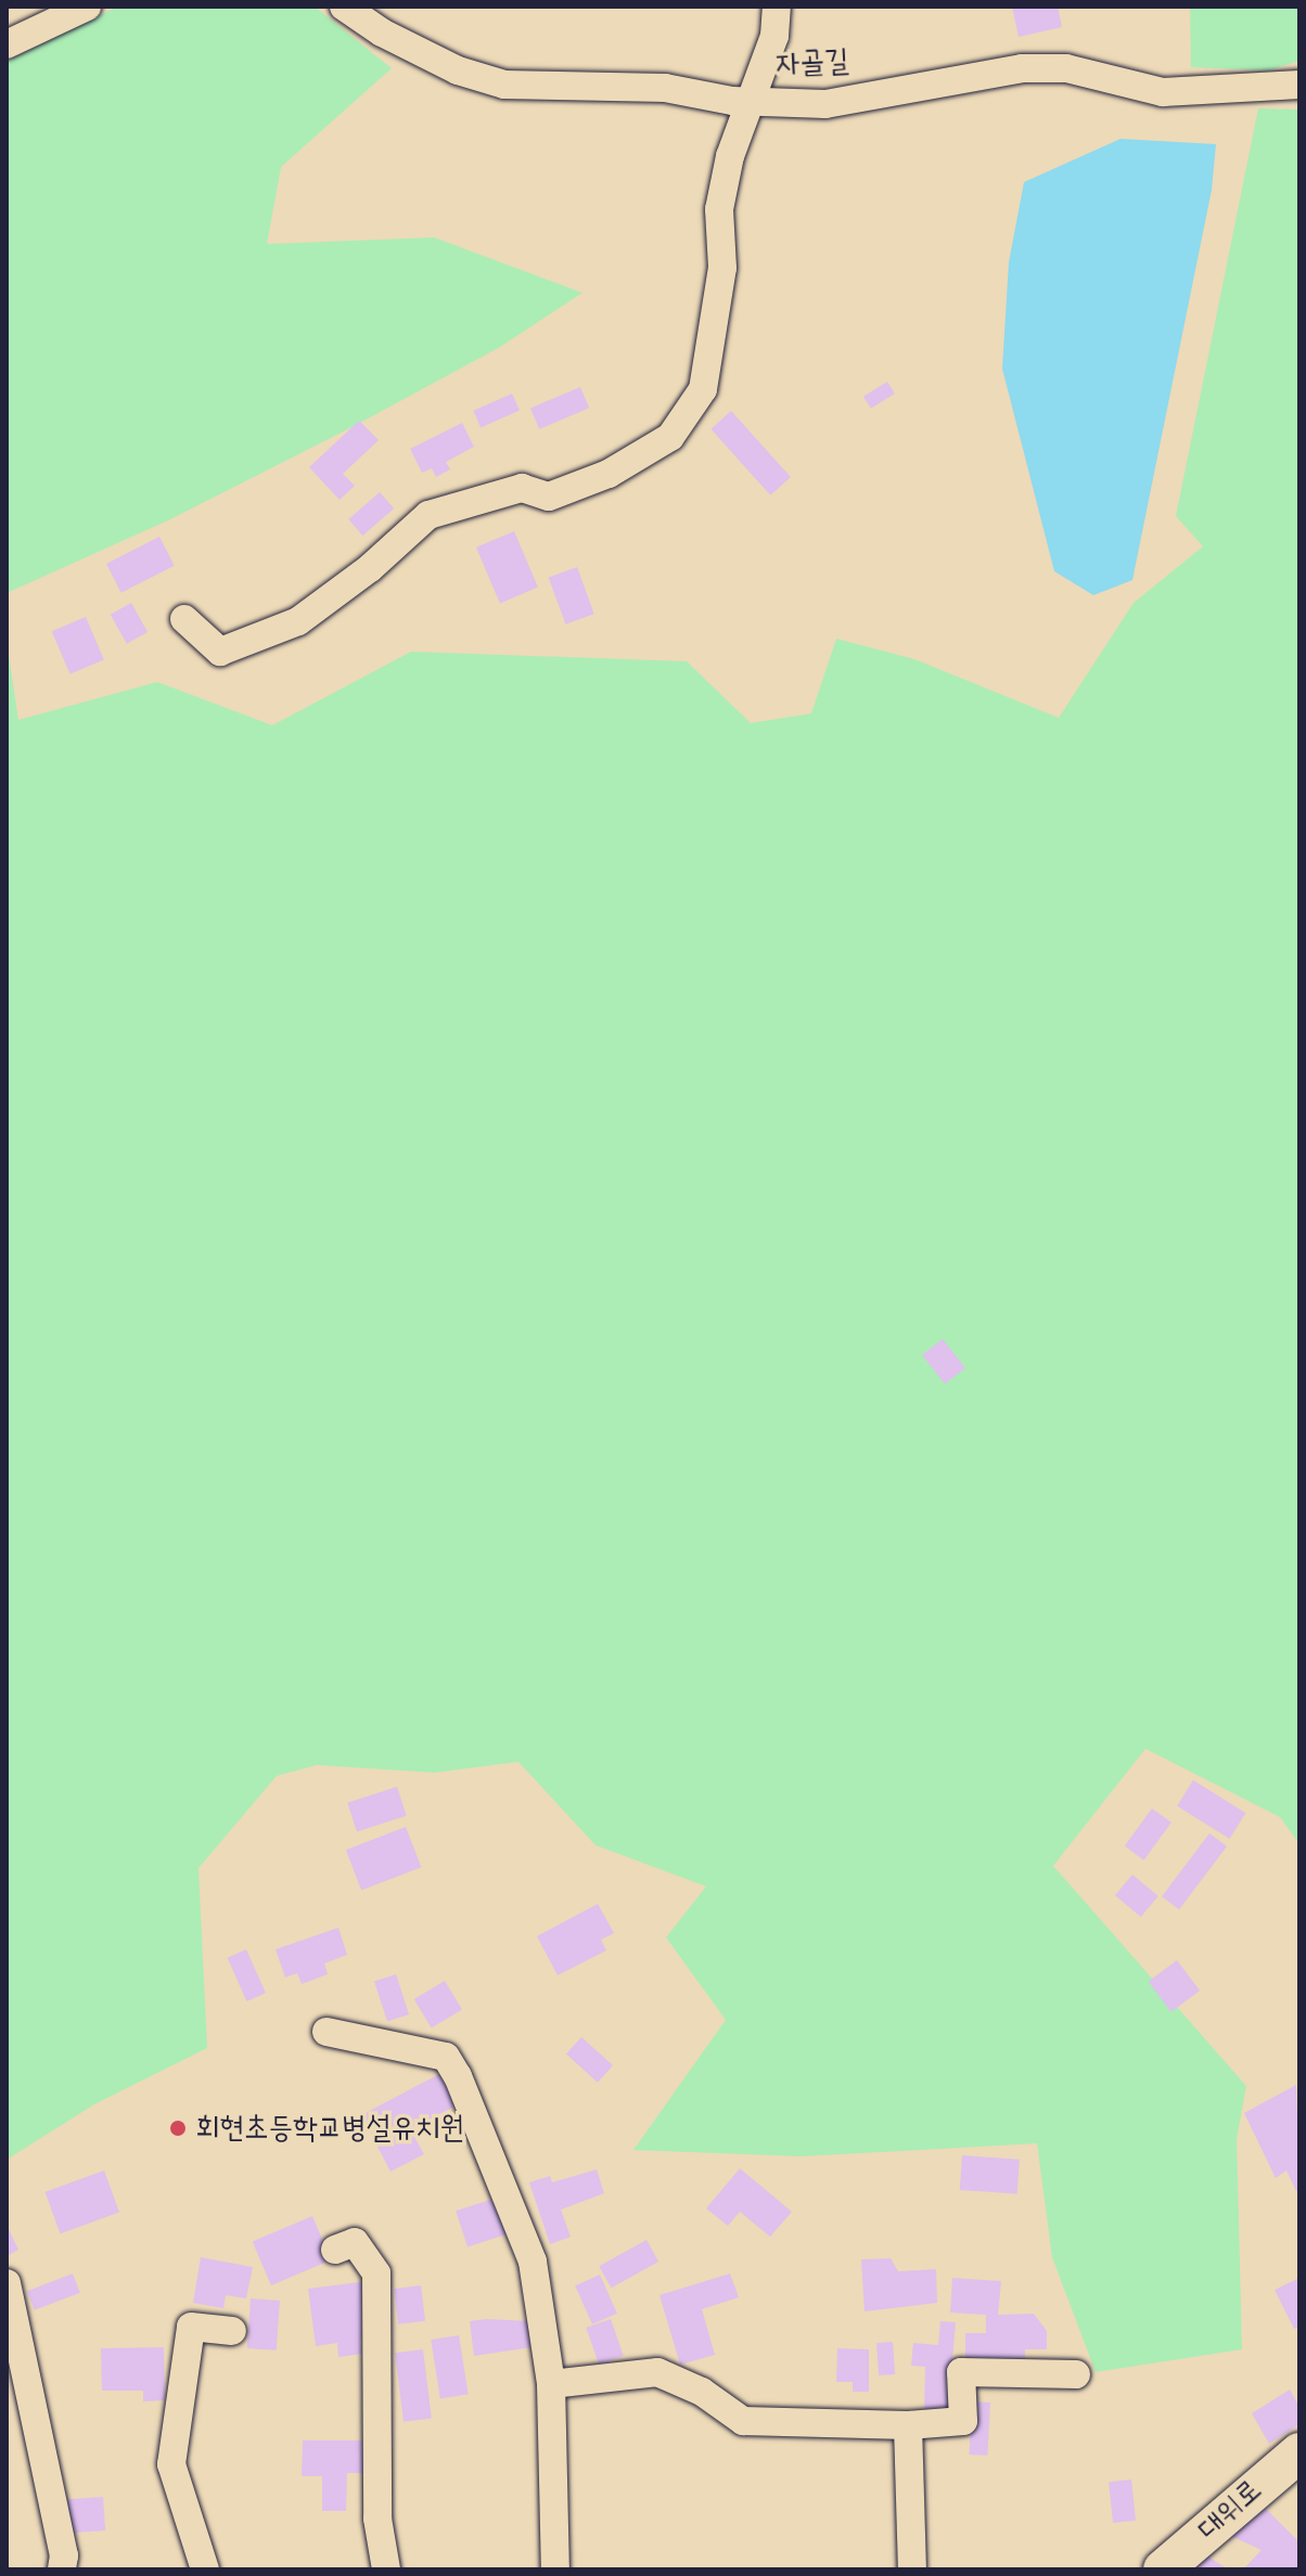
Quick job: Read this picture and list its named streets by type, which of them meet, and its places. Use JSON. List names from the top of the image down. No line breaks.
{"streets":{"main road":["대위로"],"street":["자골길"]},"places":["회현초등학교병설유치원"]}
